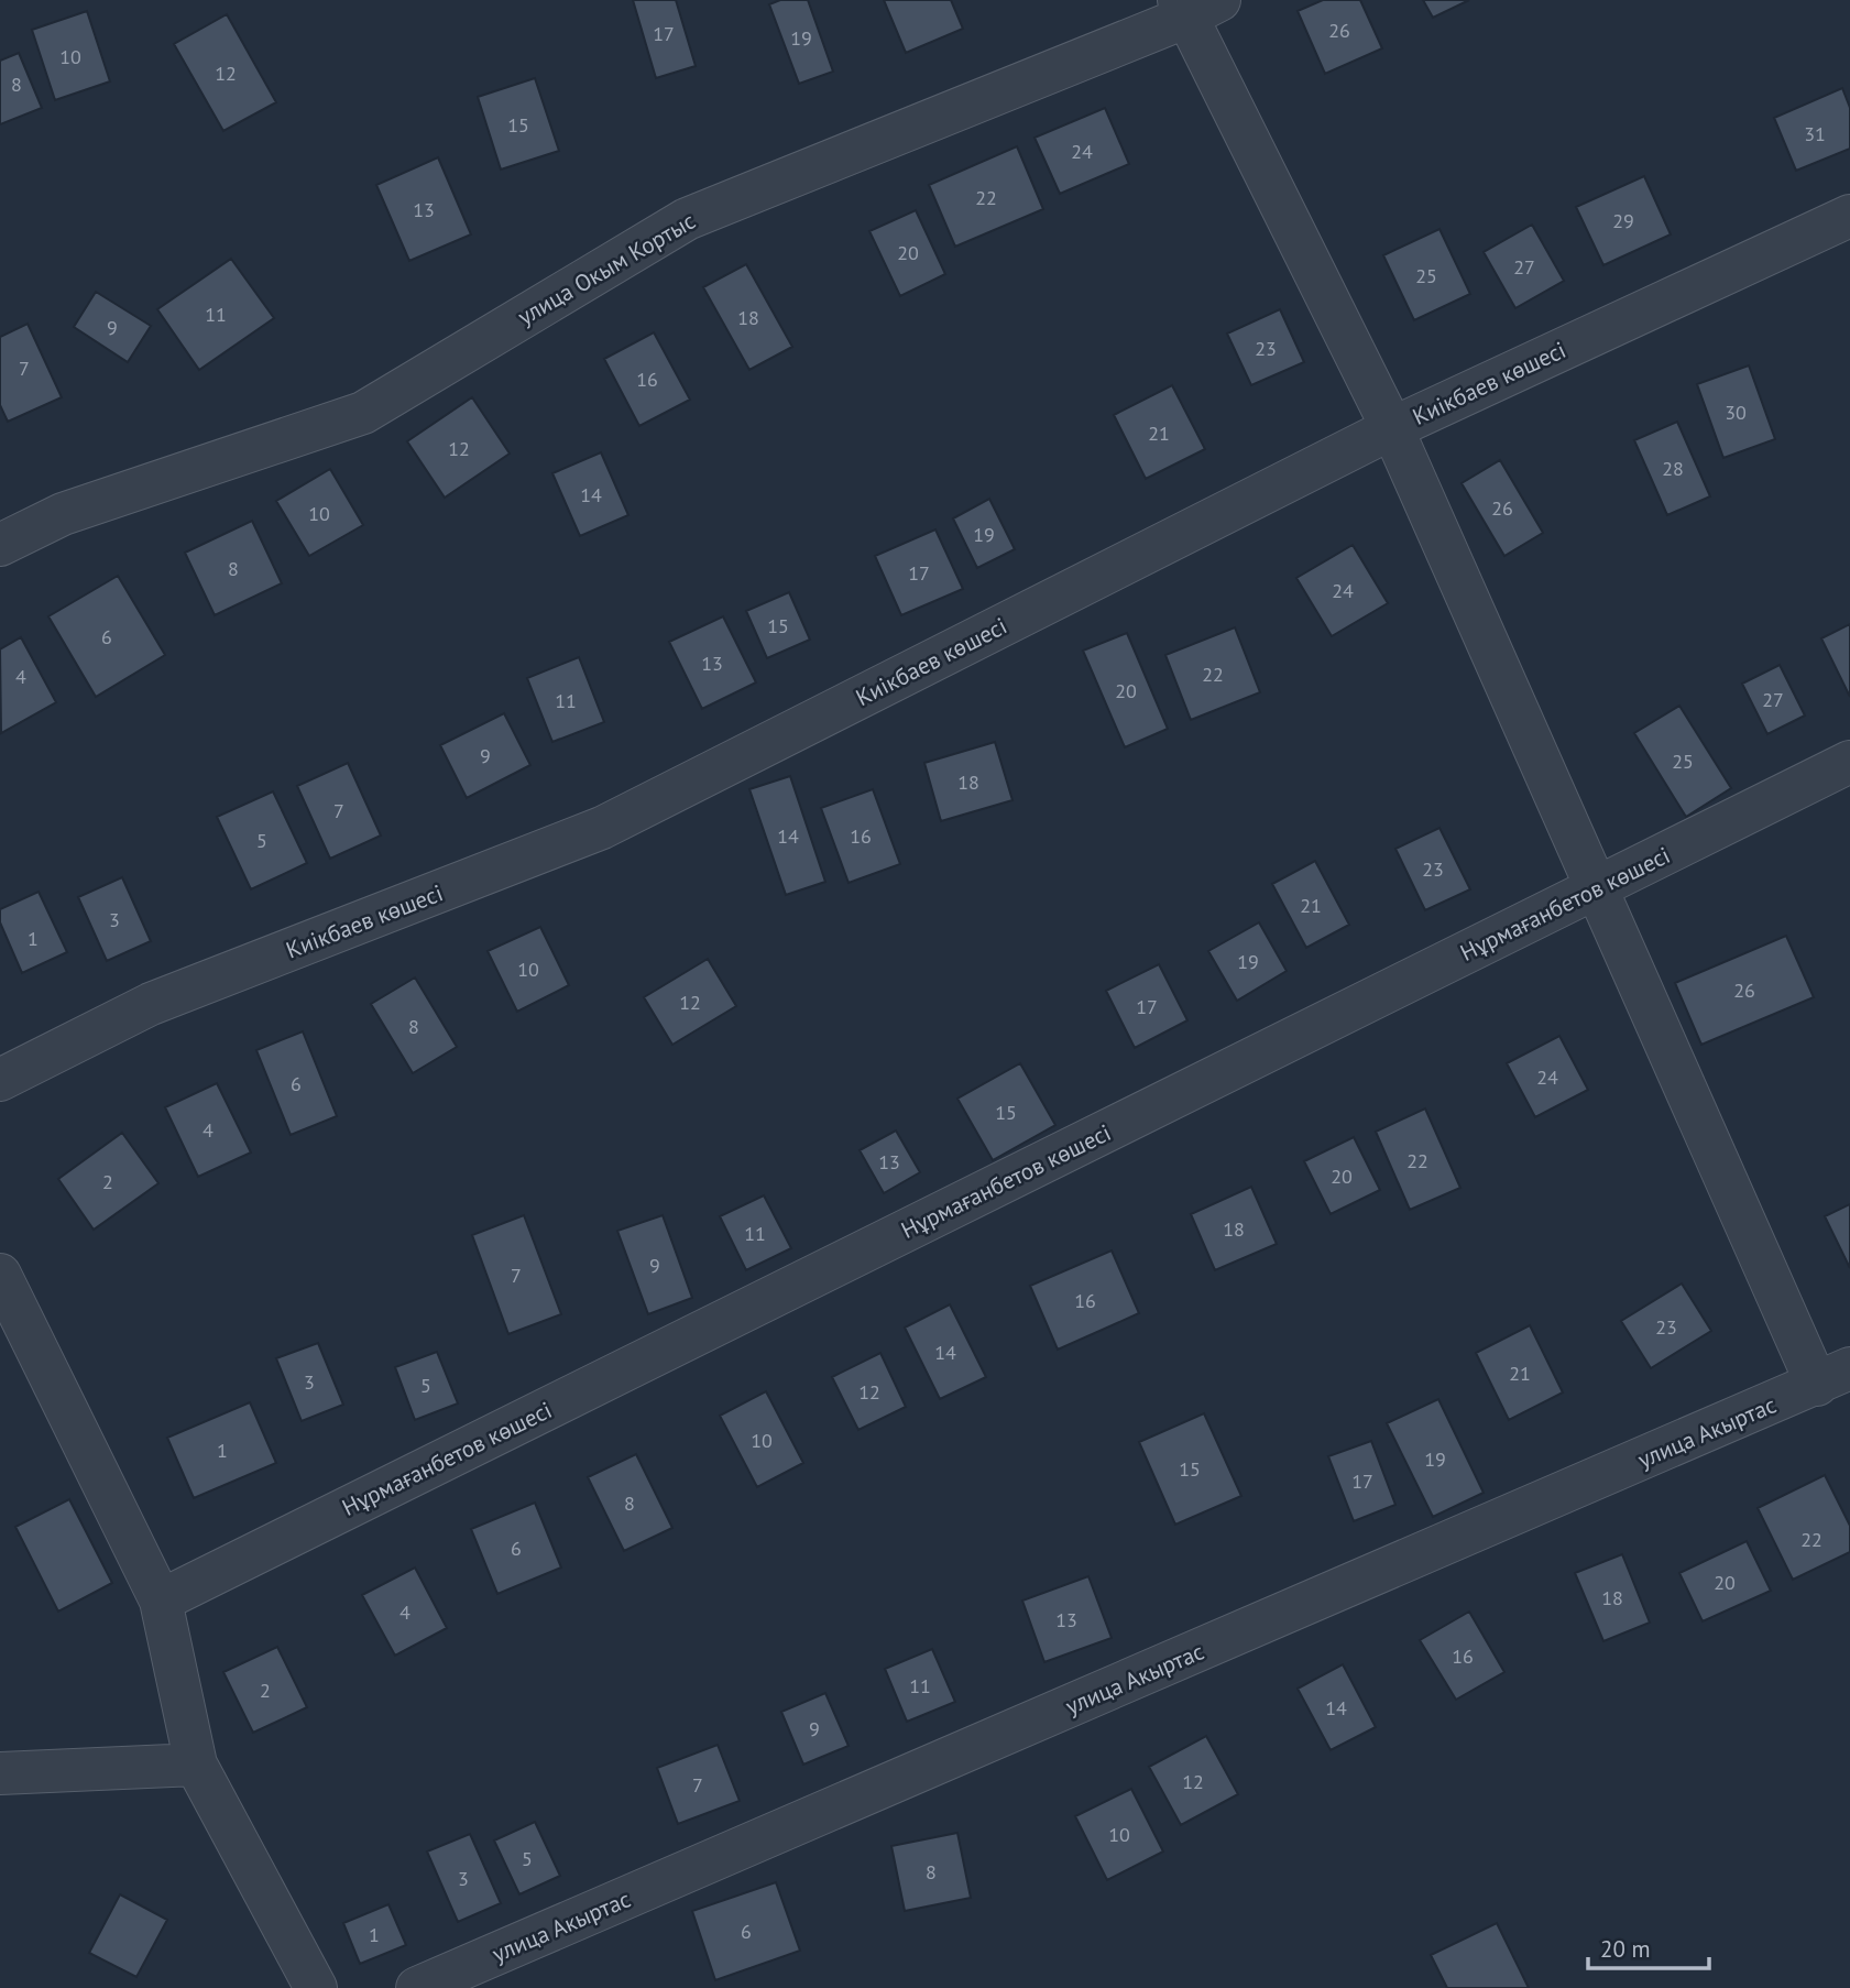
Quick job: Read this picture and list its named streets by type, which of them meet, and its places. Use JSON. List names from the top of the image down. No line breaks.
{"streets":{"street":["улица Окым Кортыс","Киікбаев көшесі","Нұрмағанбетов көшесі","улица Акыртас"]},"house_numbers":["26","17","19","10","12","8","15","31","24","22","13","29","20","27","25","11","18","9","23","7","16","30","21","12","28","14","26","10","19","8","17","24","15","6","13","22","4","20","27","11","9","25","18","7","14","16","5","23","21","3","1","19","10","26","12","17","8","24","6","15","4","22","13","20","2","18","11","9","7","16","23","14","21","3","5","12","10","1","19","15","17","8","22","6","20","18","4","13","16","11","2","14","9","12","7","10","5","8","3","6","1"],"scale_bar":"20 m"}
